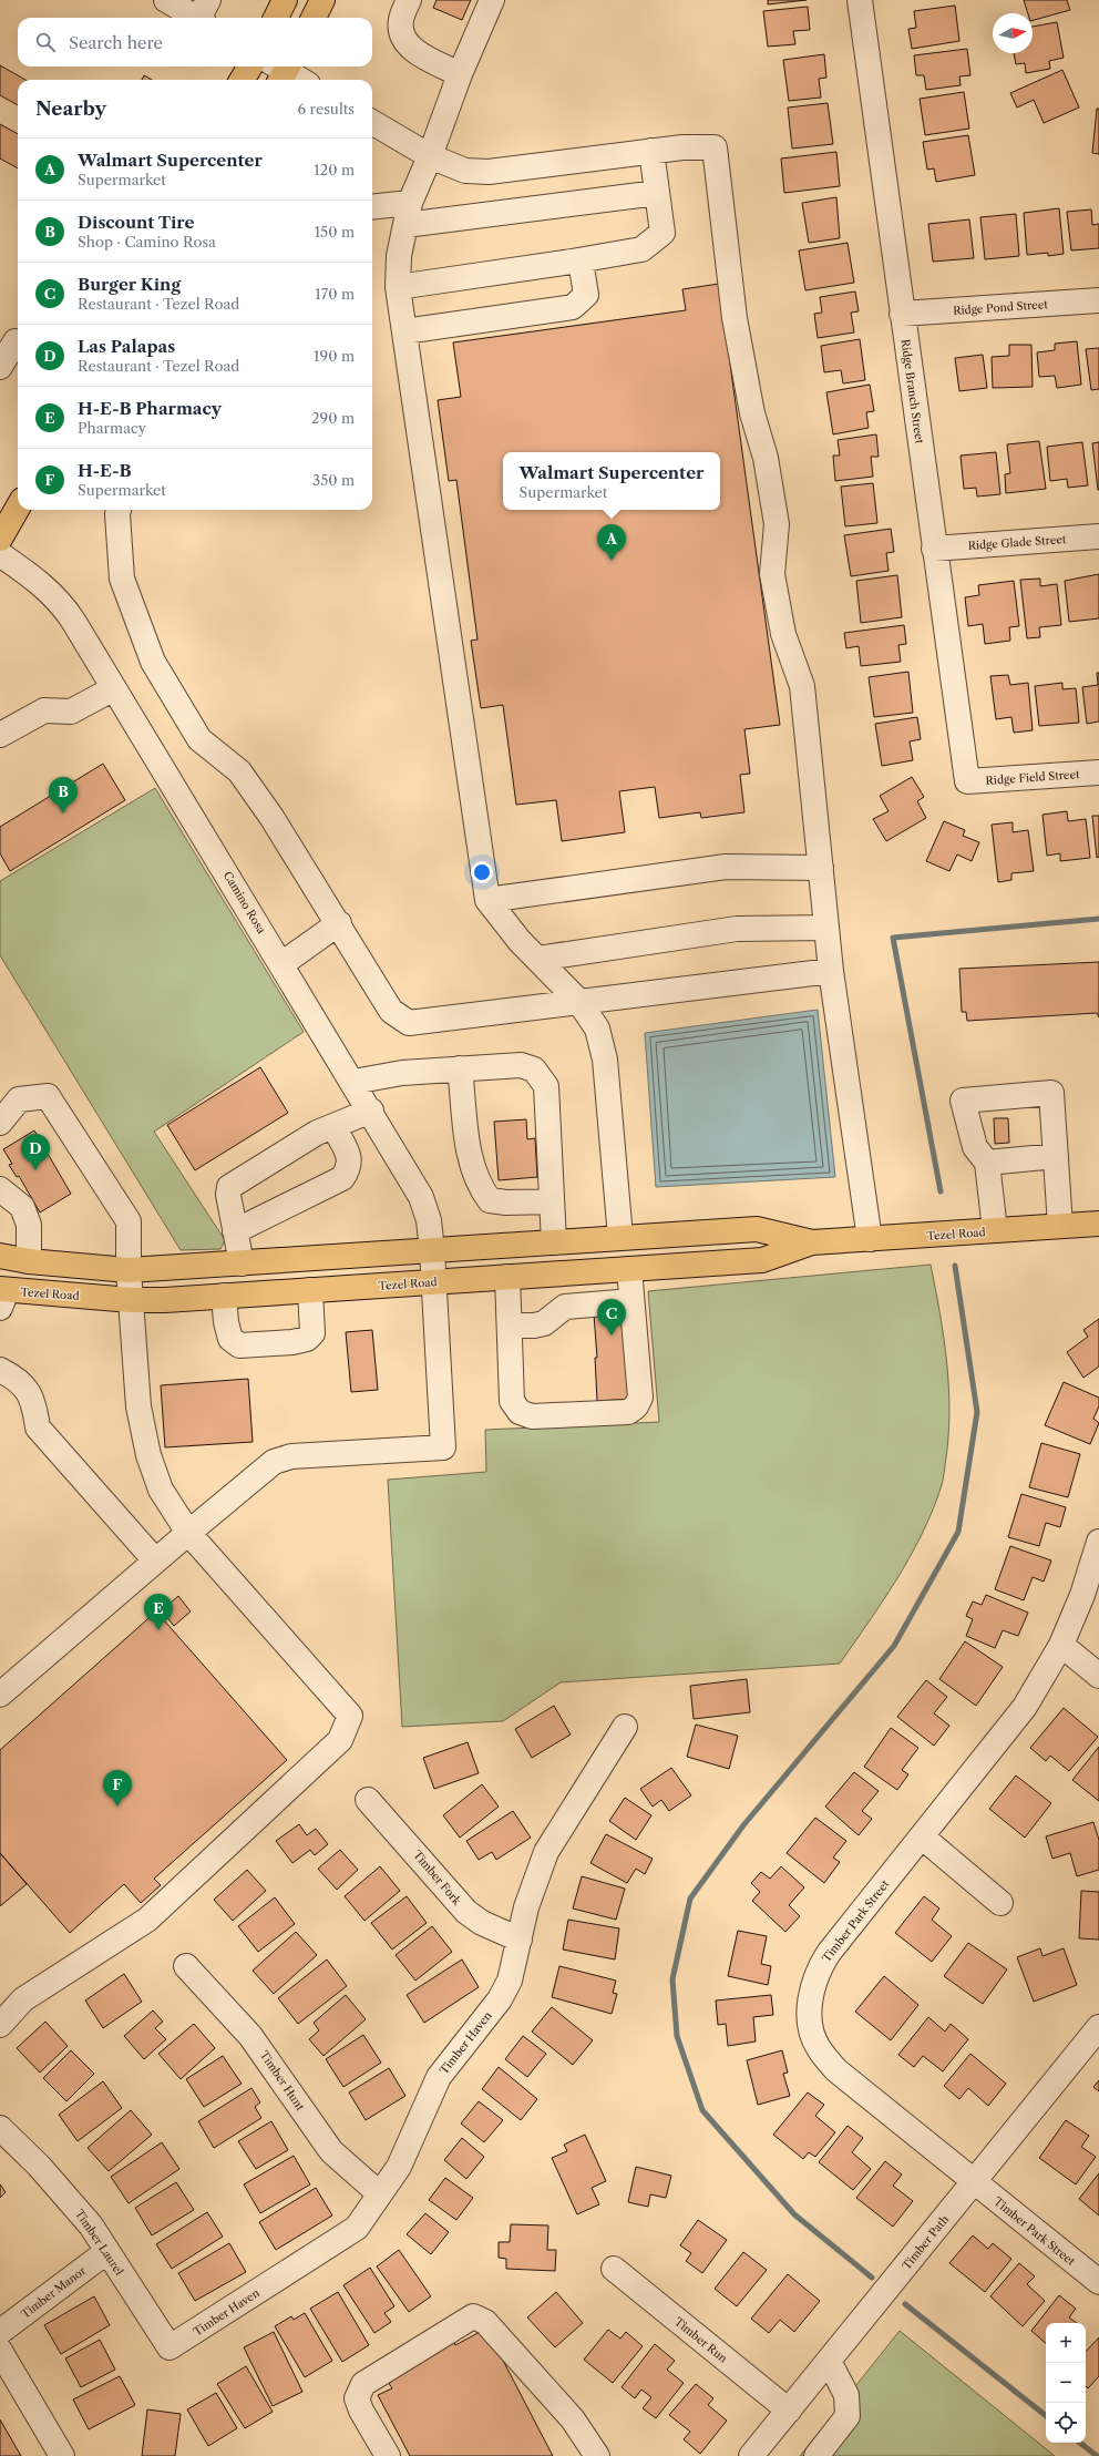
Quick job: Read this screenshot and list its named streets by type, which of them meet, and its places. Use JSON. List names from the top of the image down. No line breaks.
{"streets":{"main road":["Tezel Road"],"street":["Ridge Pond Street","Ridge Branch Street","Ridge Glade Street","Ridge Field Street","Camino Rosa","Timber Fork","Timber Park Street","Timber Haven","Timber Hunt","Timber Laurel","Timber Path","Timber Manor","Timber Run"]},"crossings":[["Ridge Pond Street","Ridge Branch Street"],["Ridge Branch Street","Ridge Glade Street"],["Ridge Branch Street","Ridge Field Street"],["Camino Rosa","Tezel Road"],["Timber Fork","Timber Haven"],["Timber Park Street","Timber Path"],["Timber Haven","Timber Hunt"],["Timber Haven","Timber Laurel"],["Timber Laurel","Timber Manor"],["Timber Path","Timber Run"]],"north":"right","page":{"search":"Search here","heading":["Nearby","6 results"],"list":[{"mark":"A","name":"Walmart Supercenter","note":"Supermarket","value":"120 m"},{"mark":"B","name":"Discount Tire","note":"Shop · Camino Rosa","value":"150 m"},{"mark":"C","name":"Burger King","note":"Restaurant · Tezel Road","value":"170 m"},{"mark":"D","name":"Las Palapas","note":"Restaurant · Tezel Road","value":"190 m"},{"mark":"E","name":"H-E-B Pharmacy","note":"Pharmacy","value":"290 m"},{"mark":"F","name":"H-E-B","note":"Supermarket","value":"350 m"}],"popup":["Walmart Supercenter","Supermarket"],"pins":["A","B","D","C","E","F"],"map_buttons":["+","−"]}}
